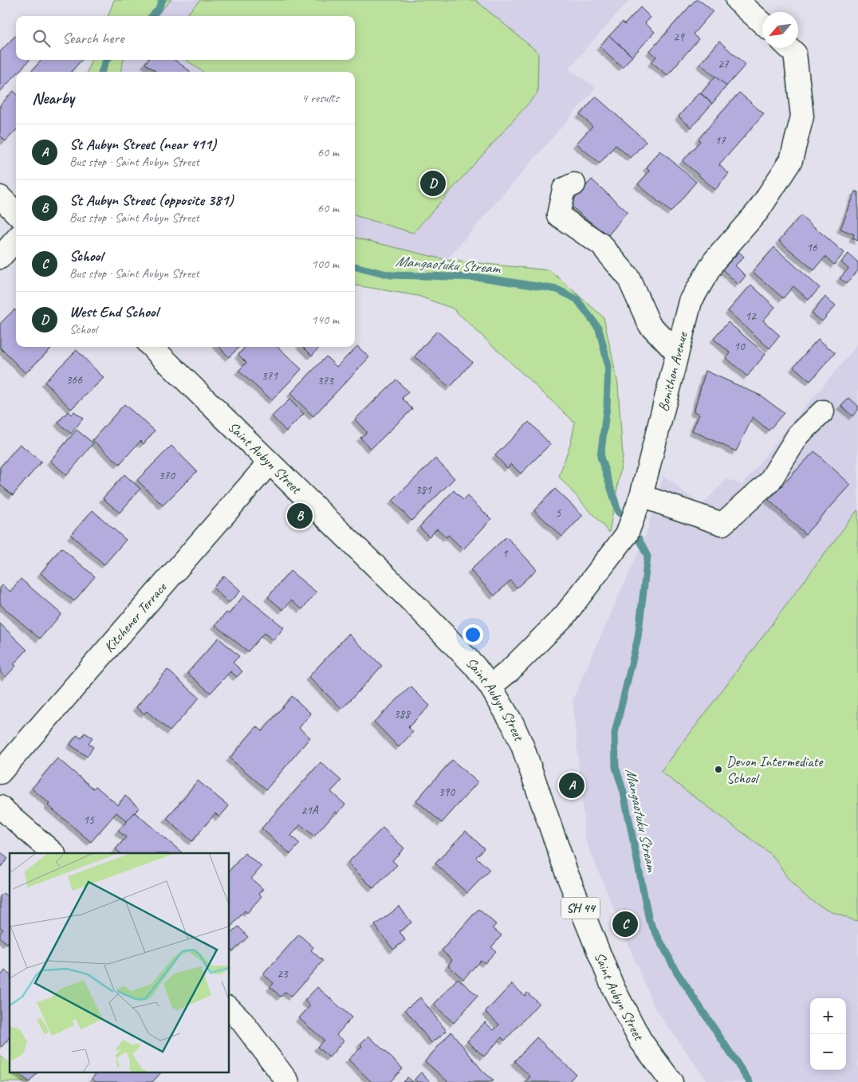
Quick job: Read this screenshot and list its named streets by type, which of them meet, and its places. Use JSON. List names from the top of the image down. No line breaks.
{"streets":{"main road":["Bonithon Avenue","Saint Aubyn Street","Kitchener Terrace","SH 44"]},"crossings":[["Bonithon Avenue","Saint Aubyn Street"],["Saint Aubyn Street","Kitchener Terrace"]],"water":["Mangaotuku Stream"],"places":["Devon Intermediate School"],"house_numbers":["29","27","17","16","12","10","371","366","373","370","381","5","1","388","390","21A","15","23"],"north":"bottom left","page":{"search":"Search here","heading":["Nearby","4 results"],"list":[{"mark":"A","name":"St Aubyn Street (near 411)","note":"Bus stop · Saint Aubyn Street","value":"60 m"},{"mark":"B","name":"St Aubyn Street (opposite 381)","note":"Bus stop · Saint Aubyn Street","value":"60 m"},{"mark":"C","name":"School","note":"Bus stop · Saint Aubyn Street","value":"100 m"},{"mark":"D","name":"West End School","note":"School","value":"140 m"}],"pins":["D","B","A","C"],"map_buttons":["+","−"]}}
